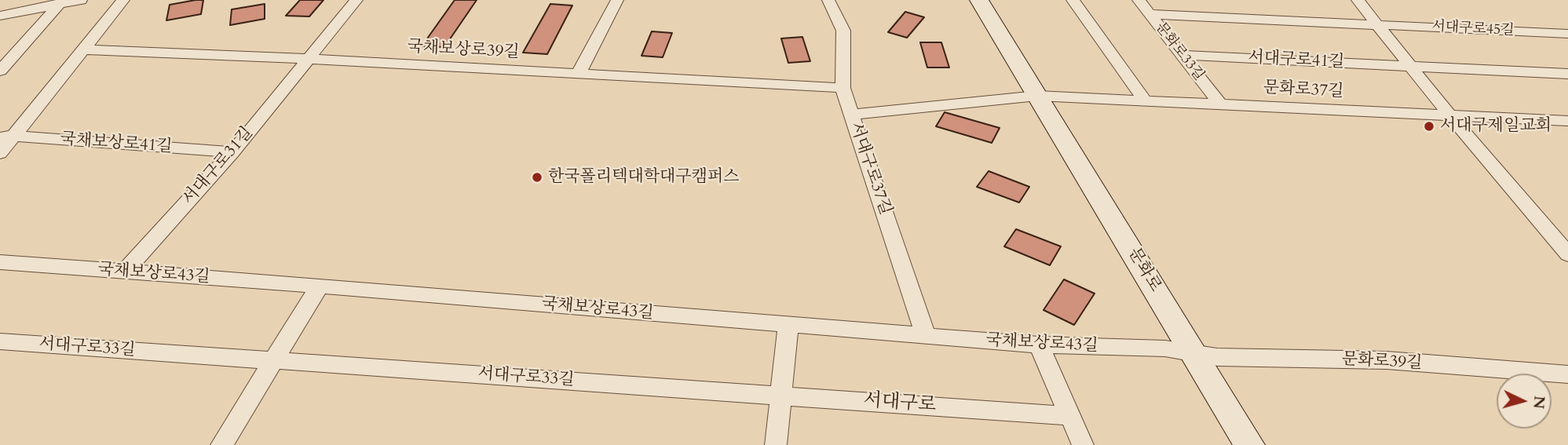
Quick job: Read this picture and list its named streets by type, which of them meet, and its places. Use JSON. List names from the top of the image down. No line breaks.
{"streets":{"main road":["문화로"],"street":["서대구로45길","국채보상로39길","문화로33길","서대구로41길","문화로37길","국채보상로41길","서대구로31길","서대구로37길","국채보상로43길","서대구로33길","문화로39길","서대구로"]},"crossings":[["국채보상로39길","서대구로31길"],["국채보상로39길","서대구로37길"],["문화로33길","서대구로41길"],["문화로33길","문화로37길"],["문화로37길","문화로"],["국채보상로41길","서대구로31길"],["서대구로31길","국채보상로43길"],["서대구로37길","국채보상로43길"],["문화로","국채보상로43길"],["문화로","문화로39길"],["국채보상로43길","문화로39길"],["서대구로33길","서대구로"]],"places":["서대구제일교회","한국폴리텍대학대구캠퍼스"],"north":"right"}
